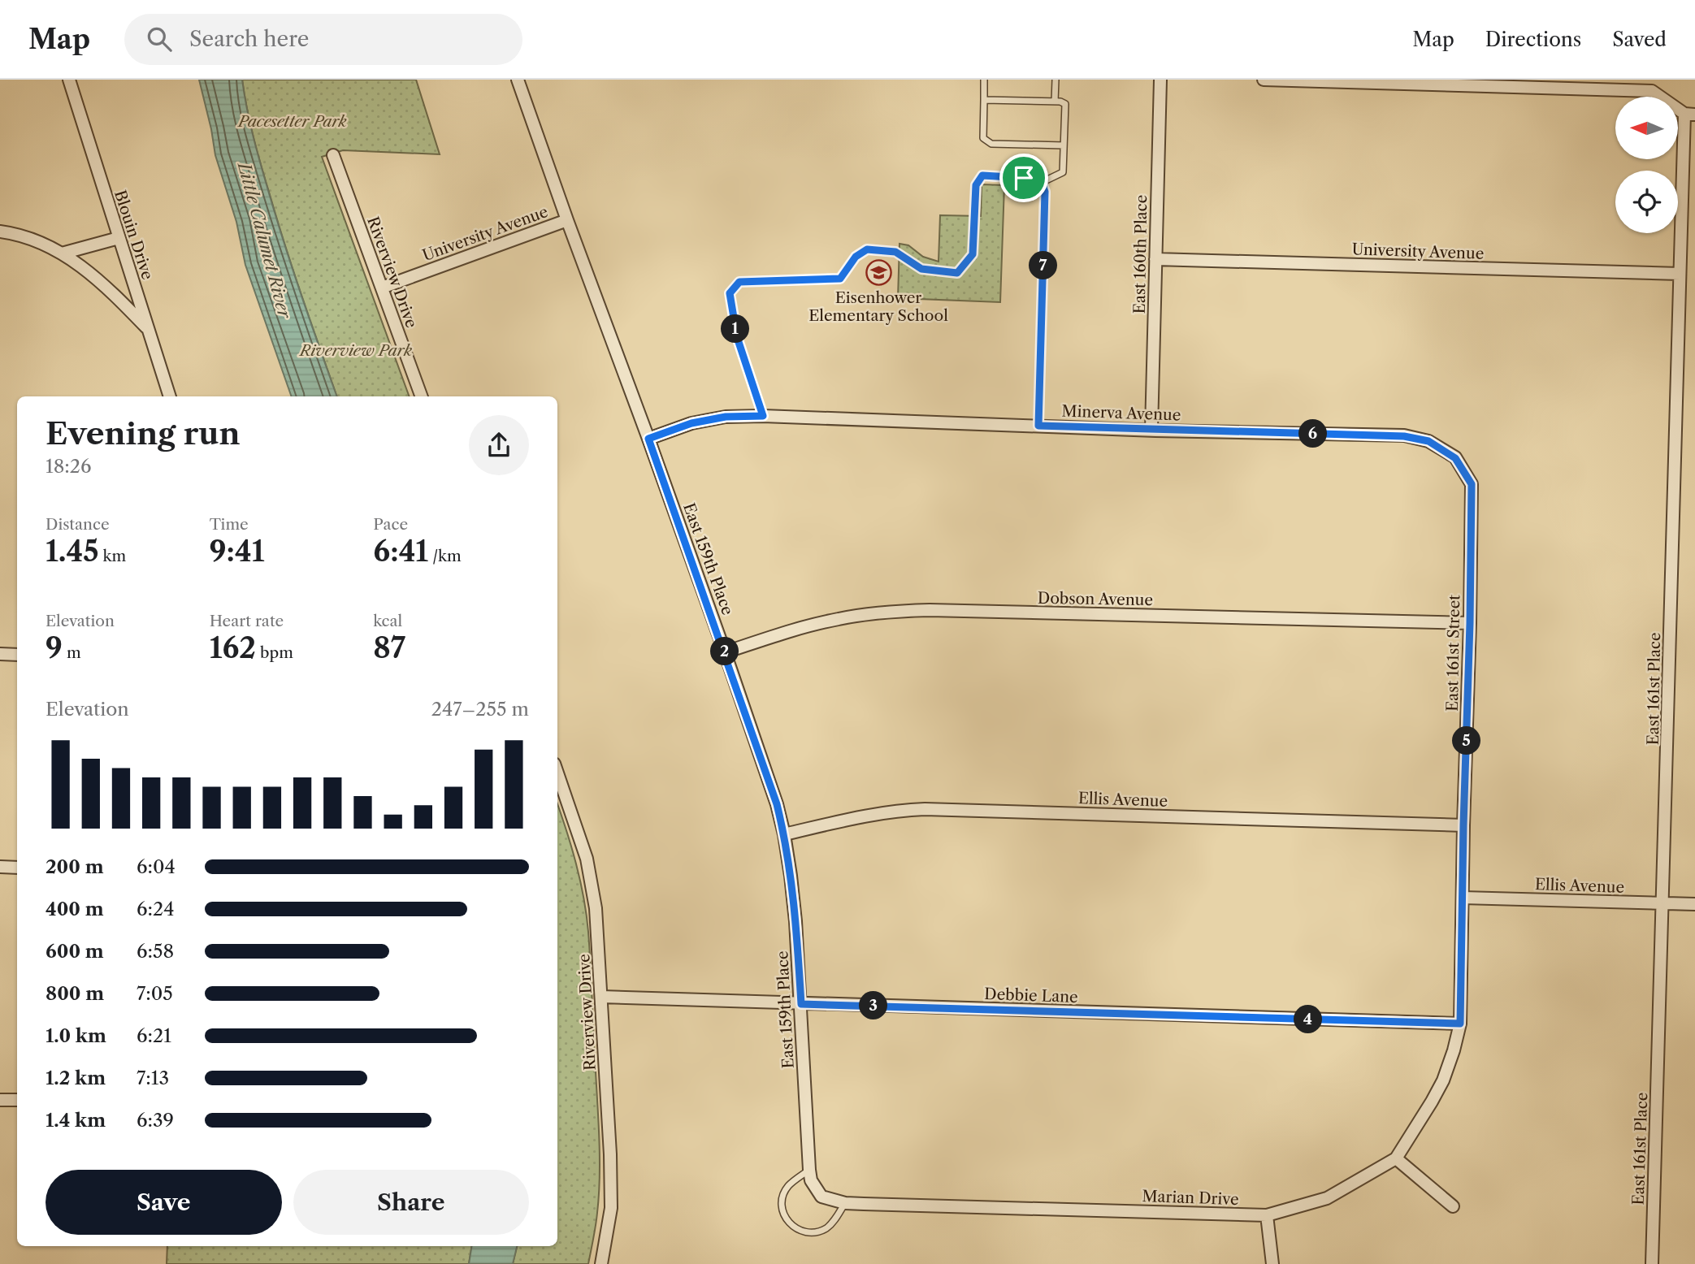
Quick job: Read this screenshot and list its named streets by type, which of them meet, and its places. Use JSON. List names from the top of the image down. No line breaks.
{"streets":{"street":["University Avenue","Blouin Drive","East 160th Place","Riverview Drive","Minerva Avenue","East 159th Place","Dobson Avenue","East 161st Street","East 161st Place","Ellis Avenue","Debbie Lane","Marian Drive"]},"crossings":[["University Avenue","East 160th Place"],["University Avenue","Riverview Drive"],["University Avenue","East 159th Place"],["University Avenue","East 161st Place"],["East 160th Place","Minerva Avenue"],["Riverview Drive","Debbie Lane"],["Minerva Avenue","East 159th Place"],["Minerva Avenue","East 161st Street"],["East 159th Place","Dobson Avenue"],["East 159th Place","Ellis Avenue"],["East 159th Place","Debbie Lane"],["East 159th Place","Marian Drive"],["Dobson Avenue","East 161st Street"],["East 161st Street","Ellis Avenue"],["East 161st Street","Debbie Lane"],["East 161st Street","Marian Drive"],["East 161st Place","Ellis Avenue"],["Debbie Lane","Marian Drive"]],"water":["Little Calumet River"],"parks":["Pacesetter Park","Riverview Park"],"places":{"school or university":["Eisenhower Elementary School"]},"north":"left","page":{"header":"Map","search":"Search here","nav":["Map","Directions","Saved"],"pins":["7","1","6","2","5","3","4"],"heading":["Evening run","18:26"],"stats":[["Distance","1.45 km"],["Time","9:41"],["Pace","6:41 /km"],["Elevation","9 m"],["Heart rate","162 bpm"],["kcal","87"]],"chart":["Elevation","247–255 m"],"list":[{"name":"200 m","note":"6:04"},{"name":"400 m","note":"6:24"},{"name":"600 m","note":"6:58"},{"name":"800 m","note":"7:05"},{"name":"1.0 km","note":"6:21"},{"name":"1.2 km","note":"7:13"},{"name":"1.4 km","note":"6:39"}],"buttons":["Save","Share"]}}
